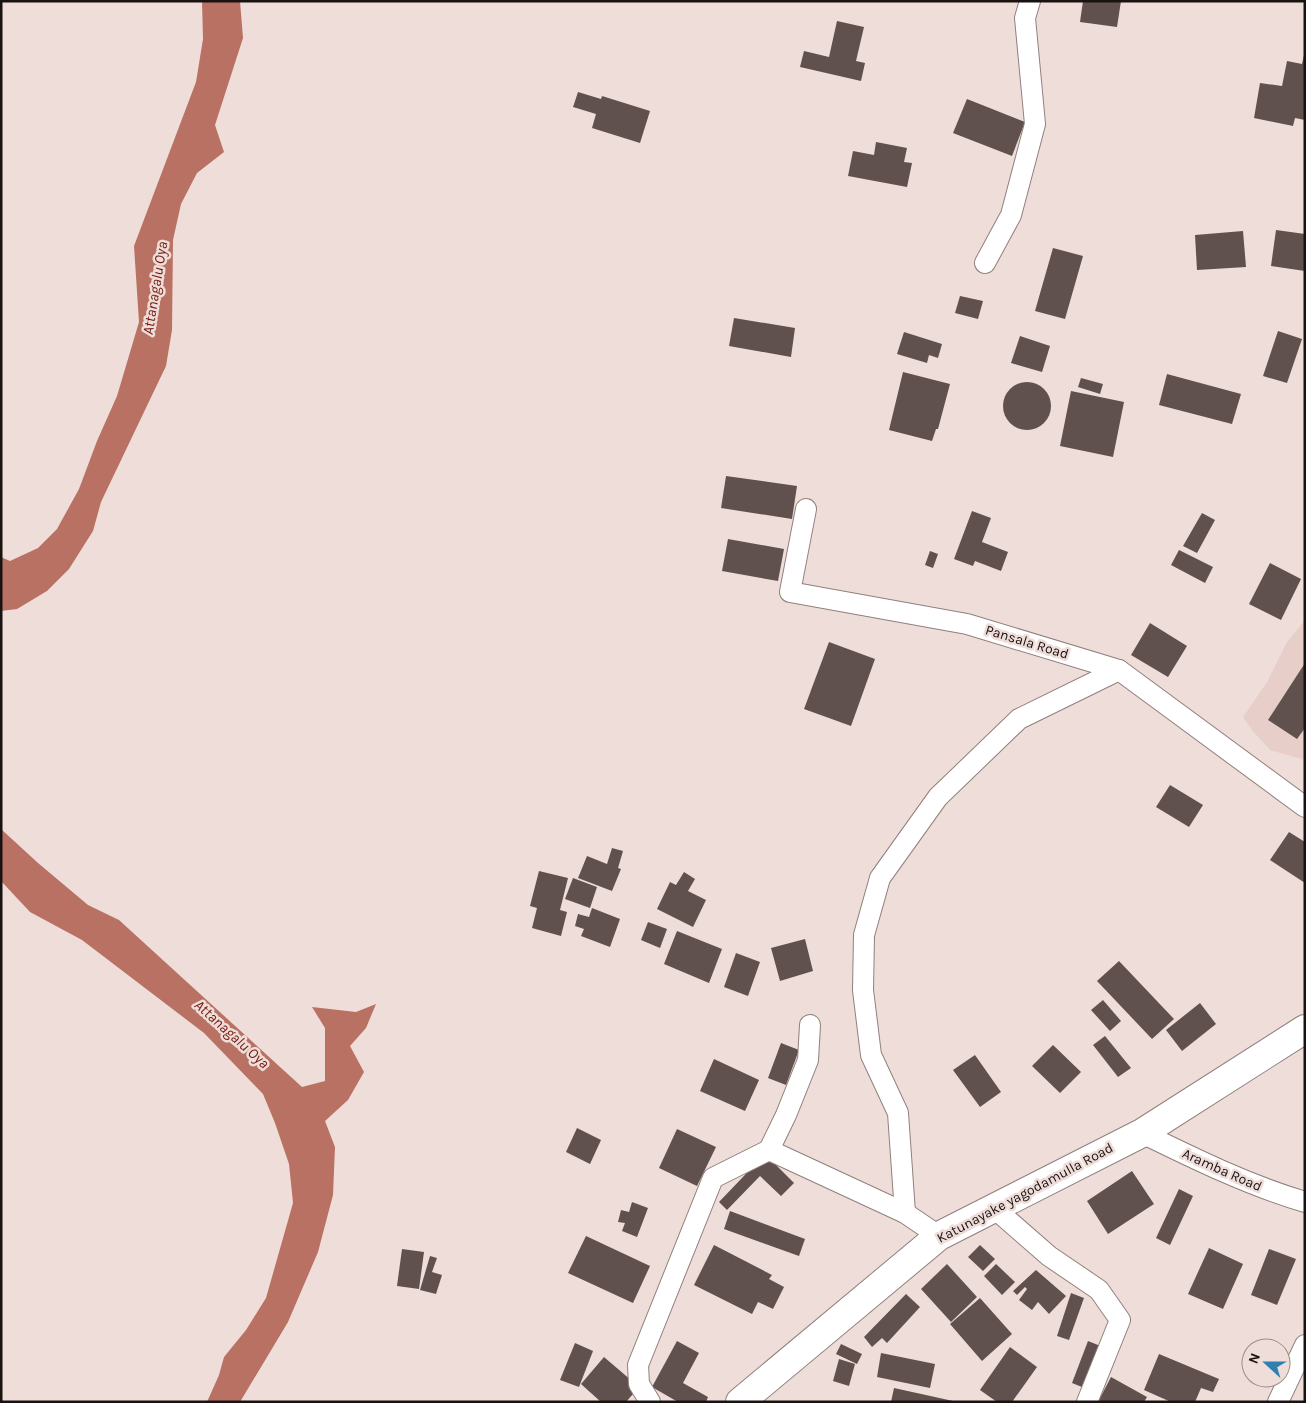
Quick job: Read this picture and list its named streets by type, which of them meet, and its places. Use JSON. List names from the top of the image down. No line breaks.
{"streets":{"main road":["Katunayake yagodamulla Road"],"street":["Pansala Road","Aramba Road"]},"crossings":[["Aramba Road","Katunayake yagodamulla Road"]],"water":["Attanagalu Oya"],"north":"left"}
